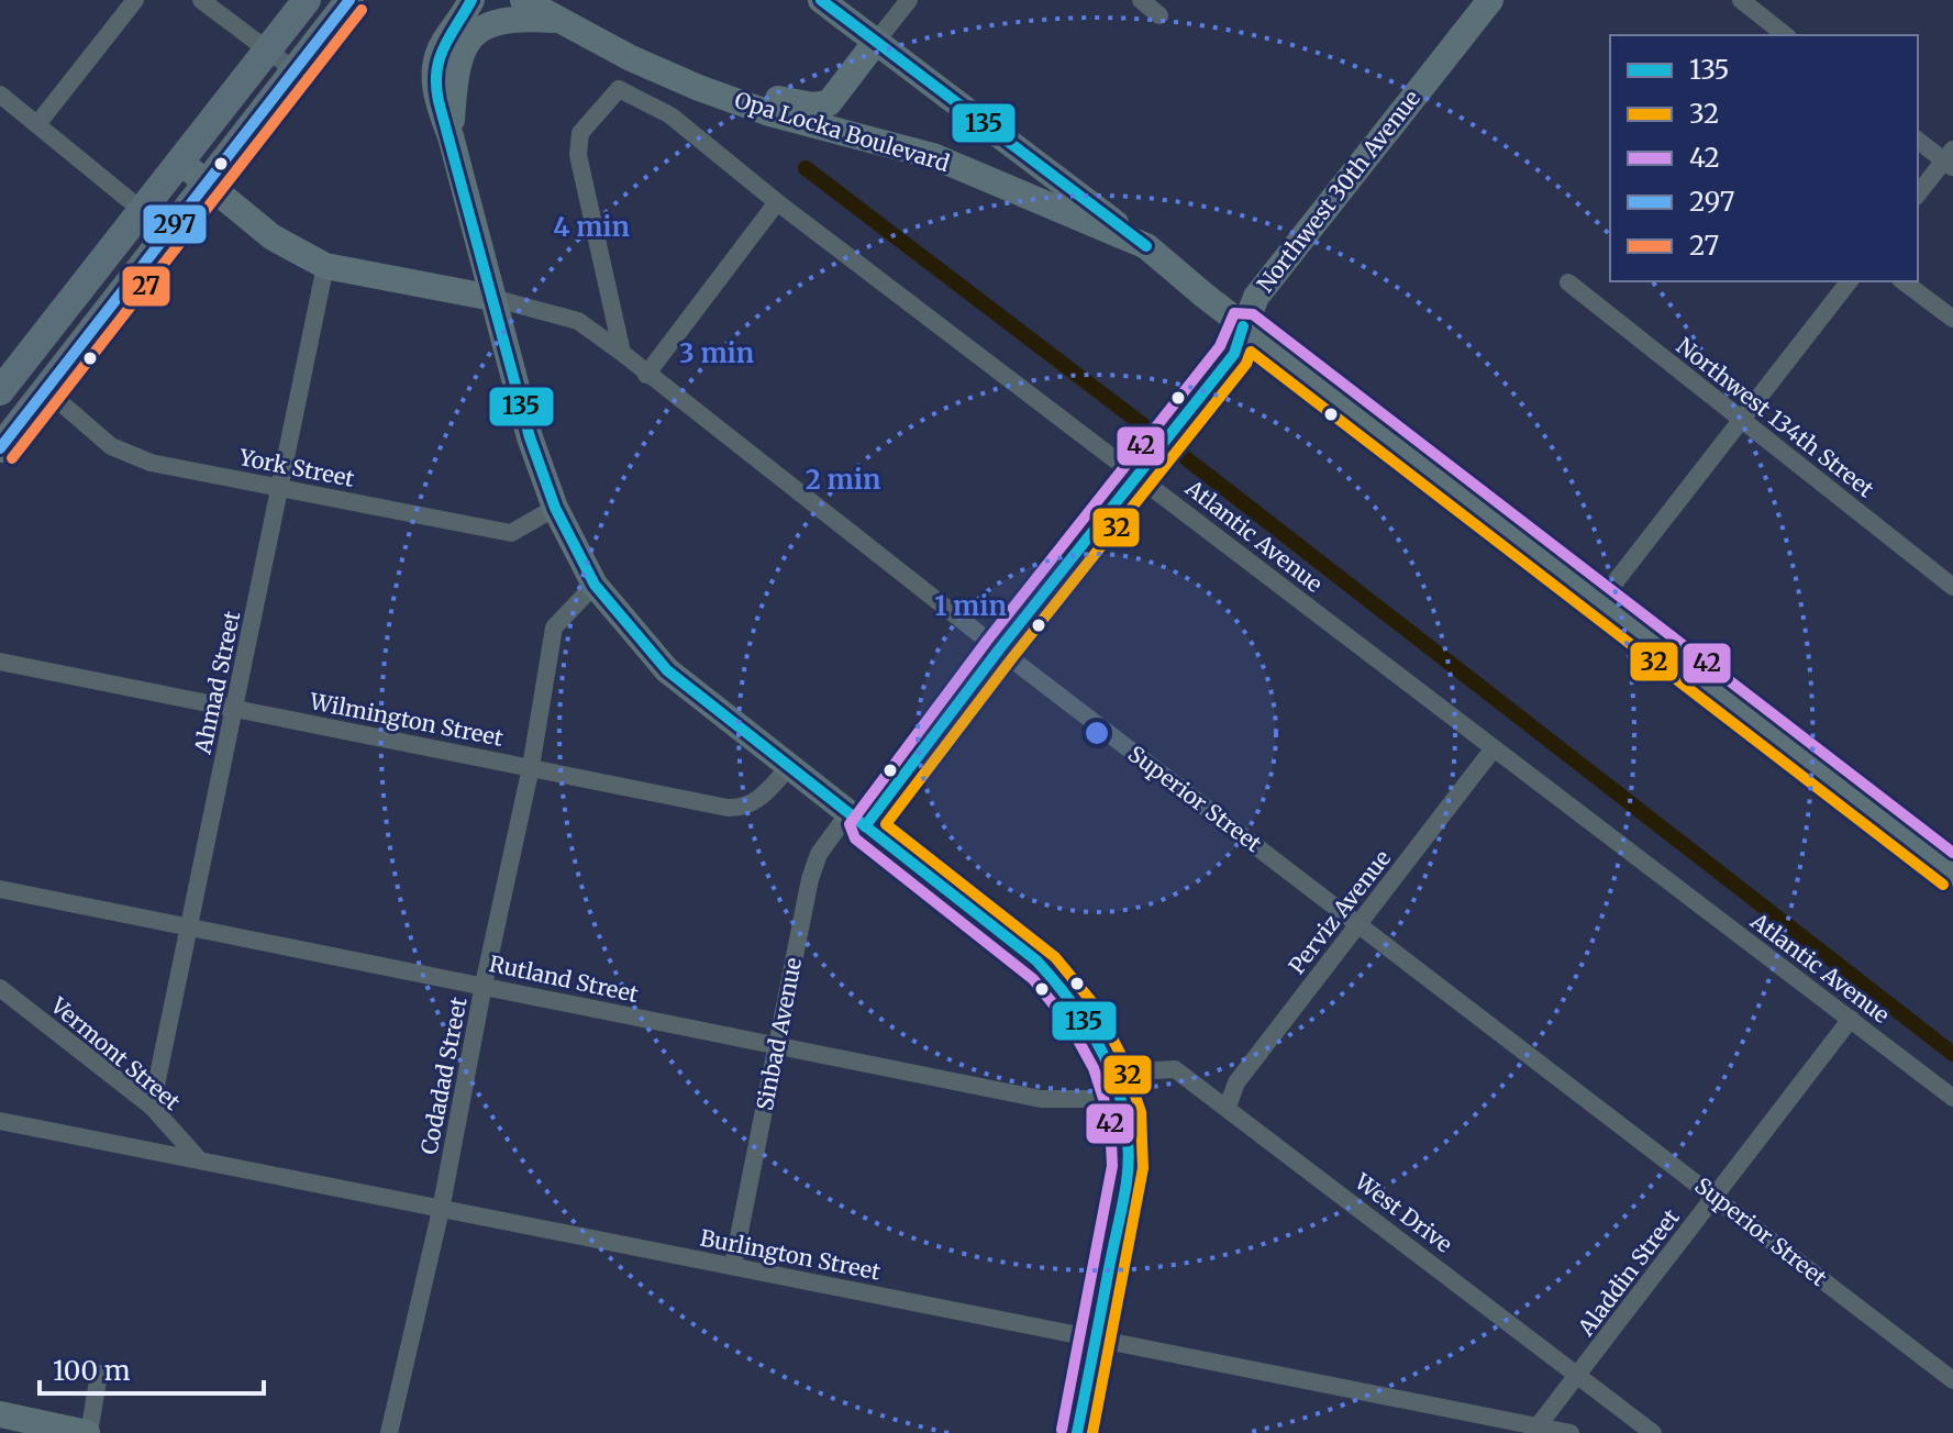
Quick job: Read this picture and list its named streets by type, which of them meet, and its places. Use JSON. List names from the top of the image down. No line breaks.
{"streets":{"street":["Opa Locka Boulevard","Northwest 30th Avenue","Northwest 134th Street","York Street","Atlantic Avenue","Ahmad Street","Wilmington Street","Superior Street","Perviz Avenue","Rutland Street","Sinbad Avenue","Vermont Street","Codadad Street","West Drive","Burlington Street","Aladdin Street"]},"crossings":[["Opa Locka Boulevard","Northwest 30th Avenue"],["Northwest 30th Avenue","Atlantic Avenue"],["Northwest 30th Avenue","Sinbad Avenue"],["York Street","Ahmad Street"],["Atlantic Avenue","Superior Street"],["Atlantic Avenue","Perviz Avenue"],["Atlantic Avenue","Sinbad Avenue"],["Atlantic Avenue","Aladdin Street"],["Ahmad Street","Wilmington Street"],["Ahmad Street","Superior Street"],["Ahmad Street","Rutland Street"],["Ahmad Street","Vermont Street"],["Wilmington Street","Codadad Street"],["Superior Street","Perviz Avenue"],["Superior Street","Sinbad Avenue"],["Superior Street","Aladdin Street"],["Perviz Avenue","West Drive"],["Rutland Street","Sinbad Avenue"],["Rutland Street","Codadad Street"],["Rutland Street","West Drive"],["Sinbad Avenue","Burlington Street"],["Vermont Street","Burlington Street"],["Codadad Street","Burlington Street"],["West Drive","Aladdin Street"],["Burlington Street","Aladdin Street"]],"lines":["transit line 135","transit line 297","transit line 27","transit line 42","transit line 32"],"legend":["135","32","42","297","27"],"scale_bar":"100 m","rings":["4 min","3 min","2 min","1 min"]}
